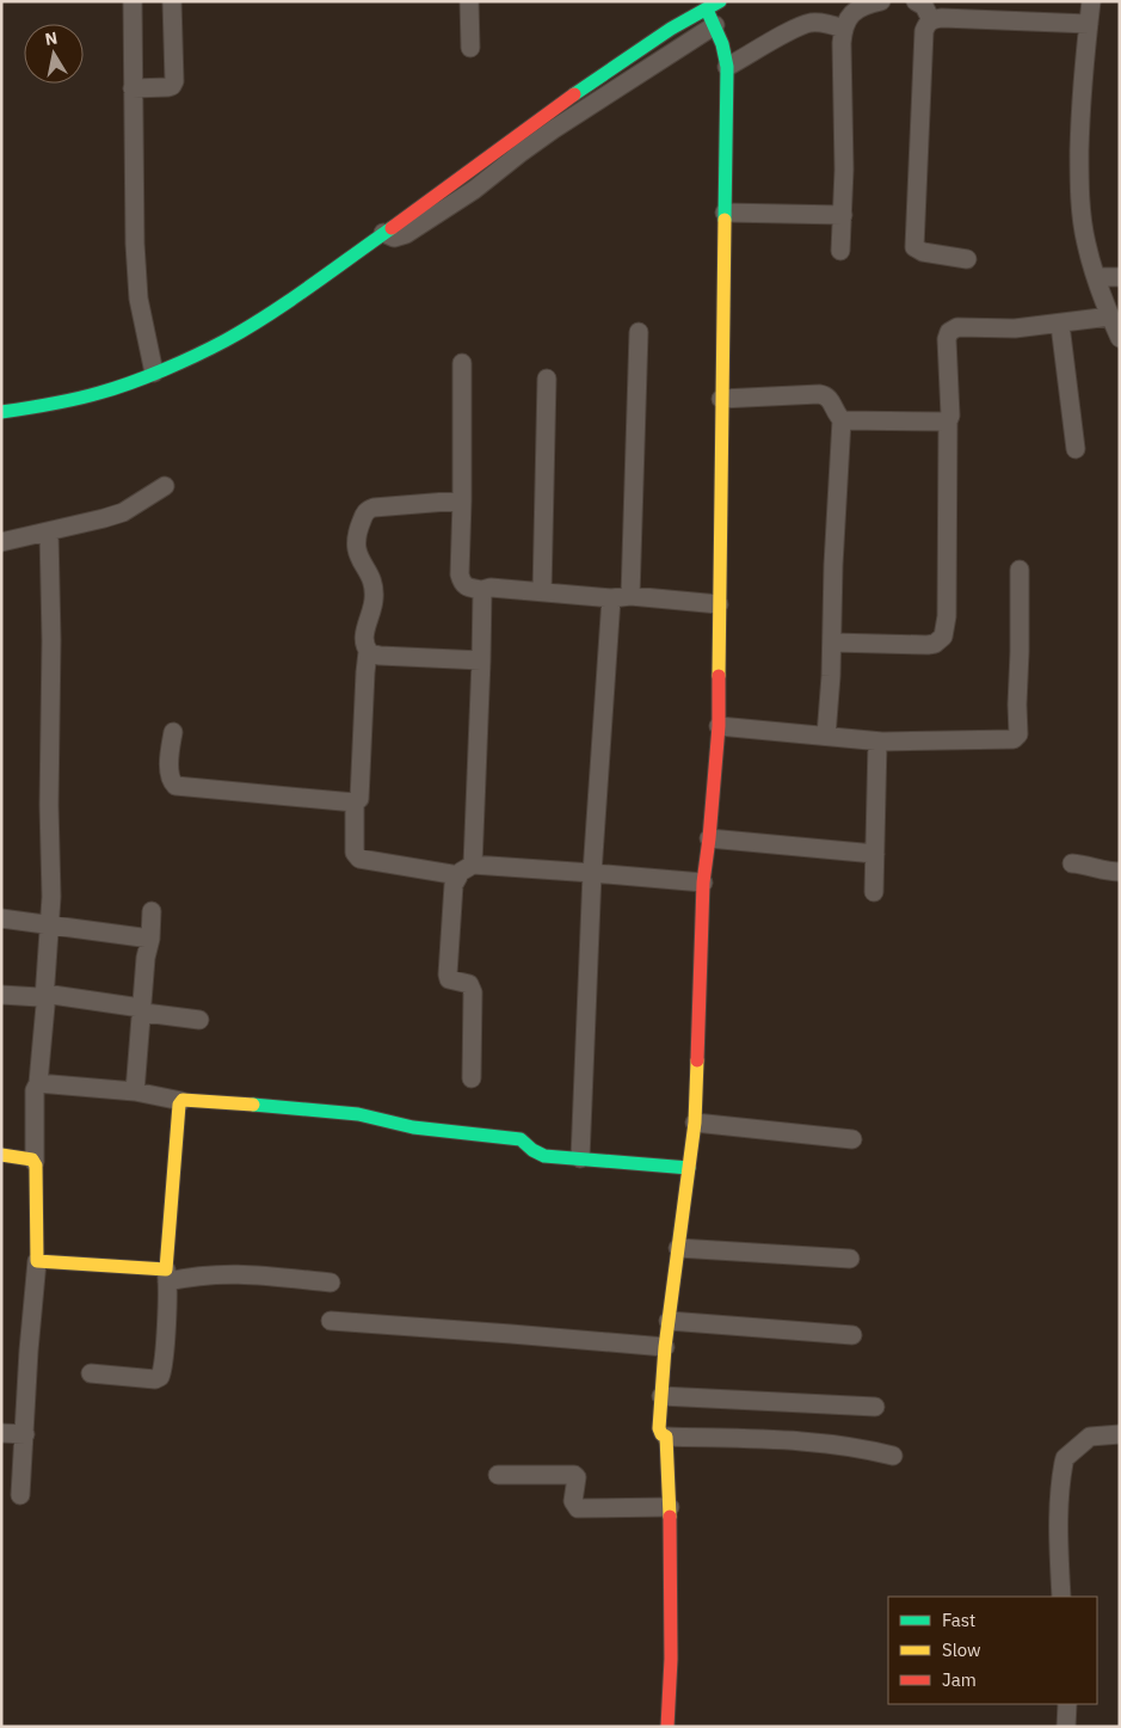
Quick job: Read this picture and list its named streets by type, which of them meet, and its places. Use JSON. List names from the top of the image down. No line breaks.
{"legend":["Fast","Slow","Jam"],"north":"top"}
